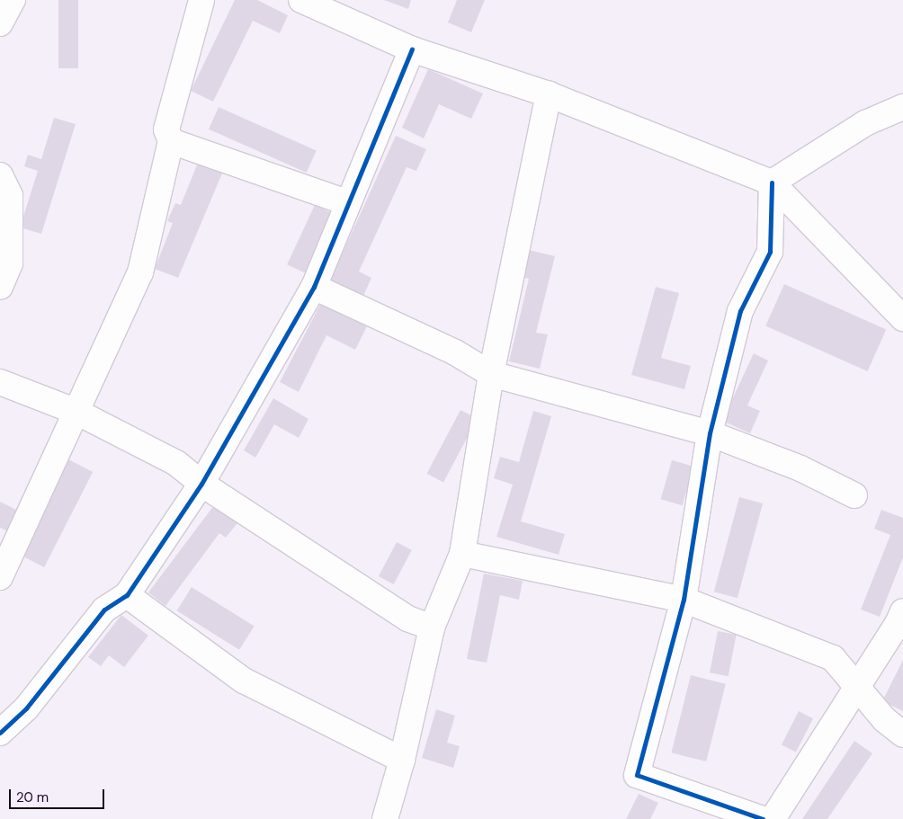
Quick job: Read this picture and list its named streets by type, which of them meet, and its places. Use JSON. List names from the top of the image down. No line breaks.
{"scale_bar":"20 m"}
